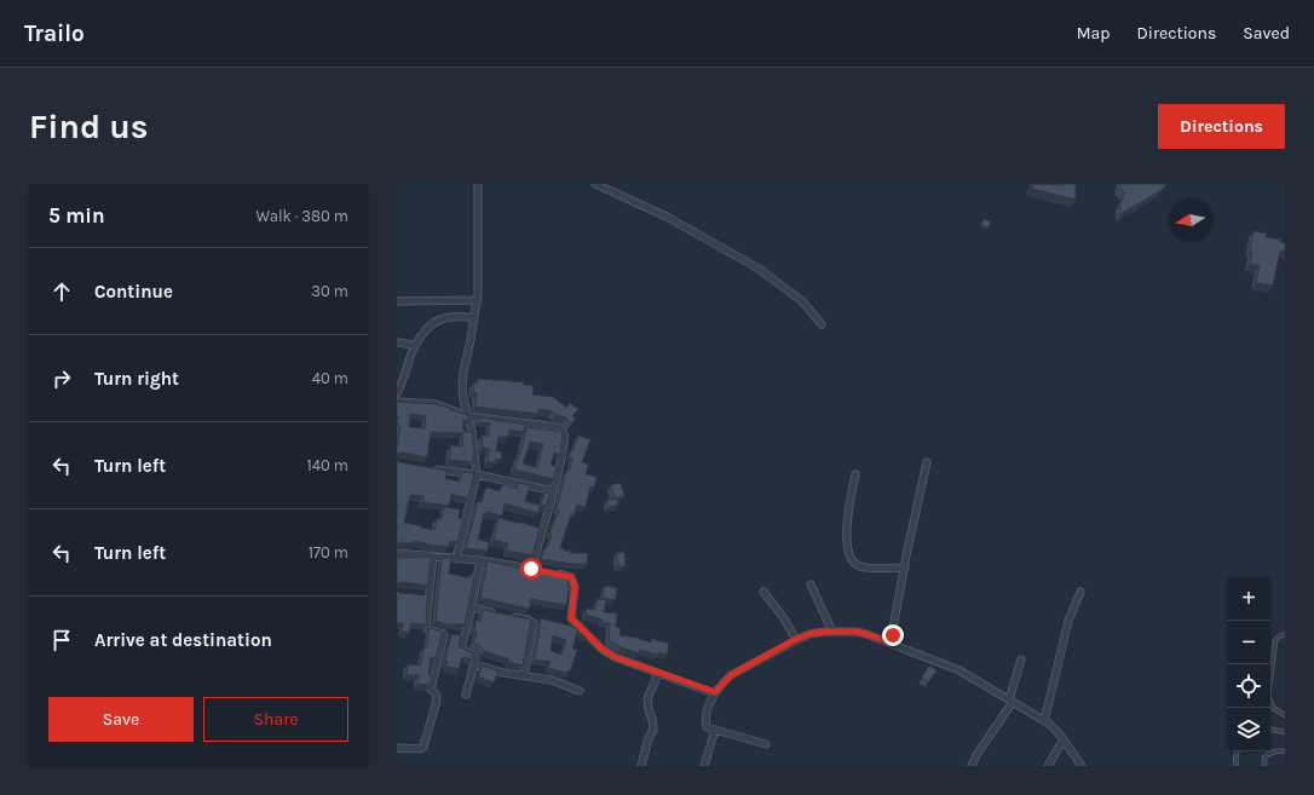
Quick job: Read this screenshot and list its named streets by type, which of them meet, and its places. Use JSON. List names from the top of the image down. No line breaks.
{"north":"left","page":{"header":"Trailo","nav":["Map","Directions","Saved"],"buttons":["Directions",["Save","Share"]],"title":"Find us","heading":["5 min","Walk · 380 m"],"list":[["Continue","30 m"],["Turn right","40 m"],["Turn left","140 m"],["Turn left","170 m"],"Arrive at destination"],"map_buttons":["+","−"]}}
